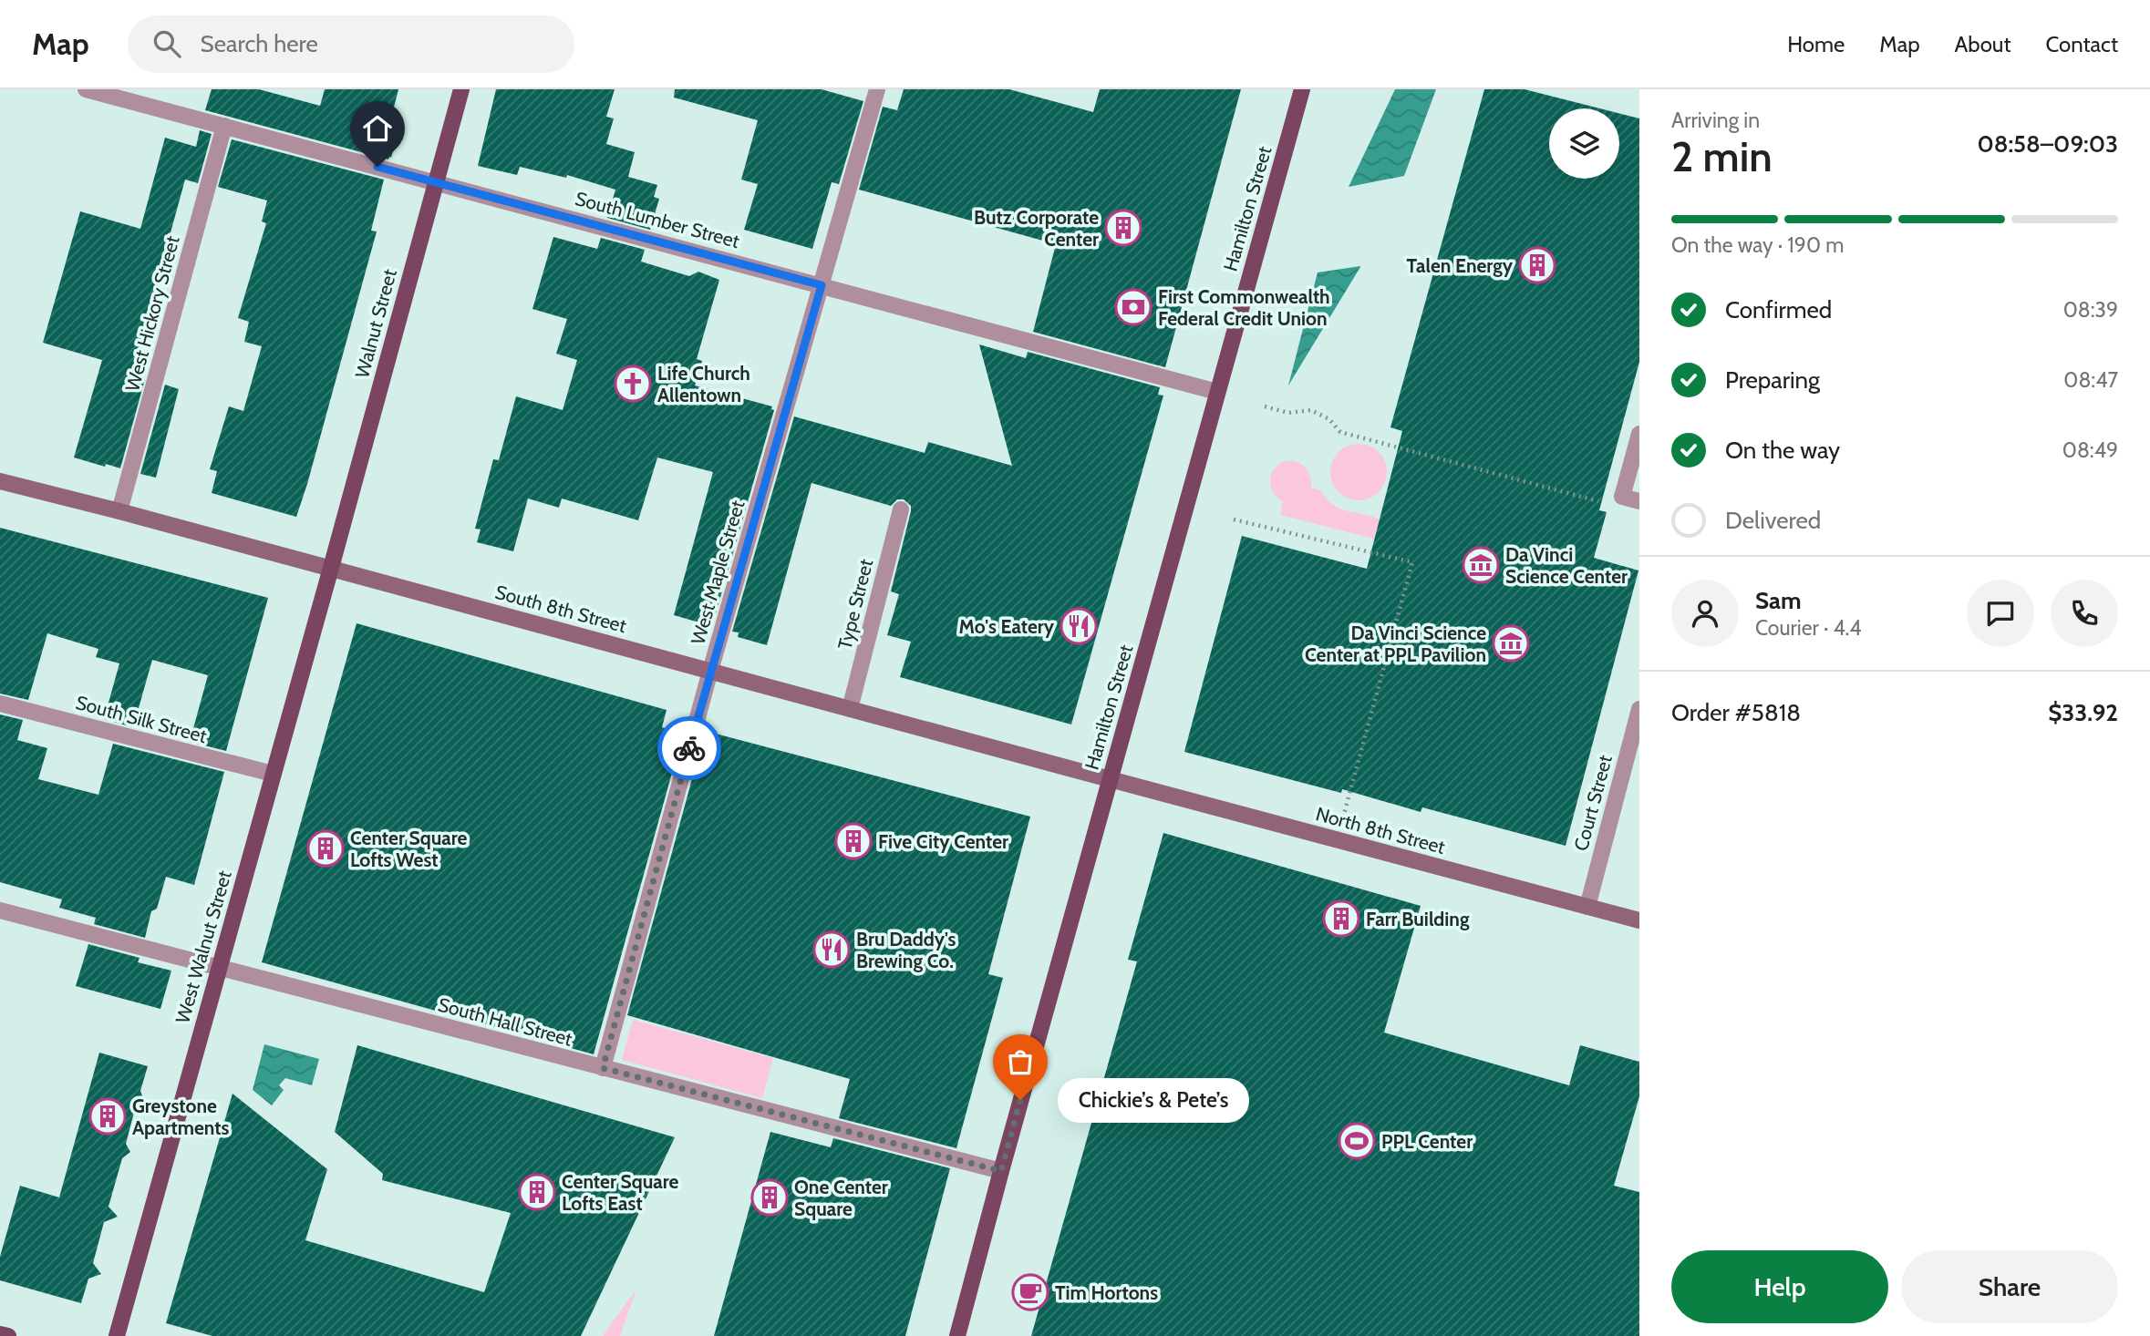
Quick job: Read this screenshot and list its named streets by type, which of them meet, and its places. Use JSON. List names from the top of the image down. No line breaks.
{"streets":{"main road":["Hamilton Street","Walnut Street","South 8th Street","North 8th Street","West Walnut Street"],"lane":["South Lumber Street","West Hickory Street","West Maple Street","Type Street","South Silk Street","Court Street","South Hall Street"]},"crossings":[["Hamilton Street","South Lumber Street"],["Hamilton Street","South 8th Street"],["Hamilton Street","North 8th Street"],["Hamilton Street","South Hall Street"],["South Lumber Street","West Hickory Street"],["South Lumber Street","Walnut Street"],["South Lumber Street","West Maple Street"],["West Hickory Street","South 8th Street"],["Walnut Street","South 8th Street"],["Walnut Street","West Walnut Street"],["West Maple Street","South 8th Street"],["West Maple Street","South Hall Street"],["Type Street","South 8th Street"],["South 8th Street","North 8th Street"],["South 8th Street","West Walnut Street"],["South Silk Street","West Walnut Street"],["Court Street","North 8th Street"],["West Walnut Street","South Hall Street"]],"places":{"building":["Butz Corporate Center","Talen Energy","Five City Center","Center Square Lofts West","Farr Building","Greystone Apartments","Center Square Lofts East","One Center Square"],"bank":["First Commonwealth Federal Credit Union"],"church":["Life Church Allentown"],"museum":["Da Vinci Science Center","Da Vinci Science Center at PPL Pavilion"],"restaurant":["Mo's Eatery","Bru Daddy's Brewing Co."],"other":["Chickie’s & Pete’s"],"sports":["PPL Center"],"cafe":["Tim Hortons"]},"page":{"header":"Map","search":"Search here","nav":["Home","Map","About","Contact"],"heading":["2 min","Arriving in","08:58–09:03"],"panel":["Sam","Courier · 4.4","Order #5818","$33.92"],"bar":"On the way · 190 m","list":[["Confirmed","08:39"],["Preparing","08:47"],["On the way","08:49"],"Delivered"],"bubble":"Chickie’s & Pete’s","buttons":["Help","Share"]}}
